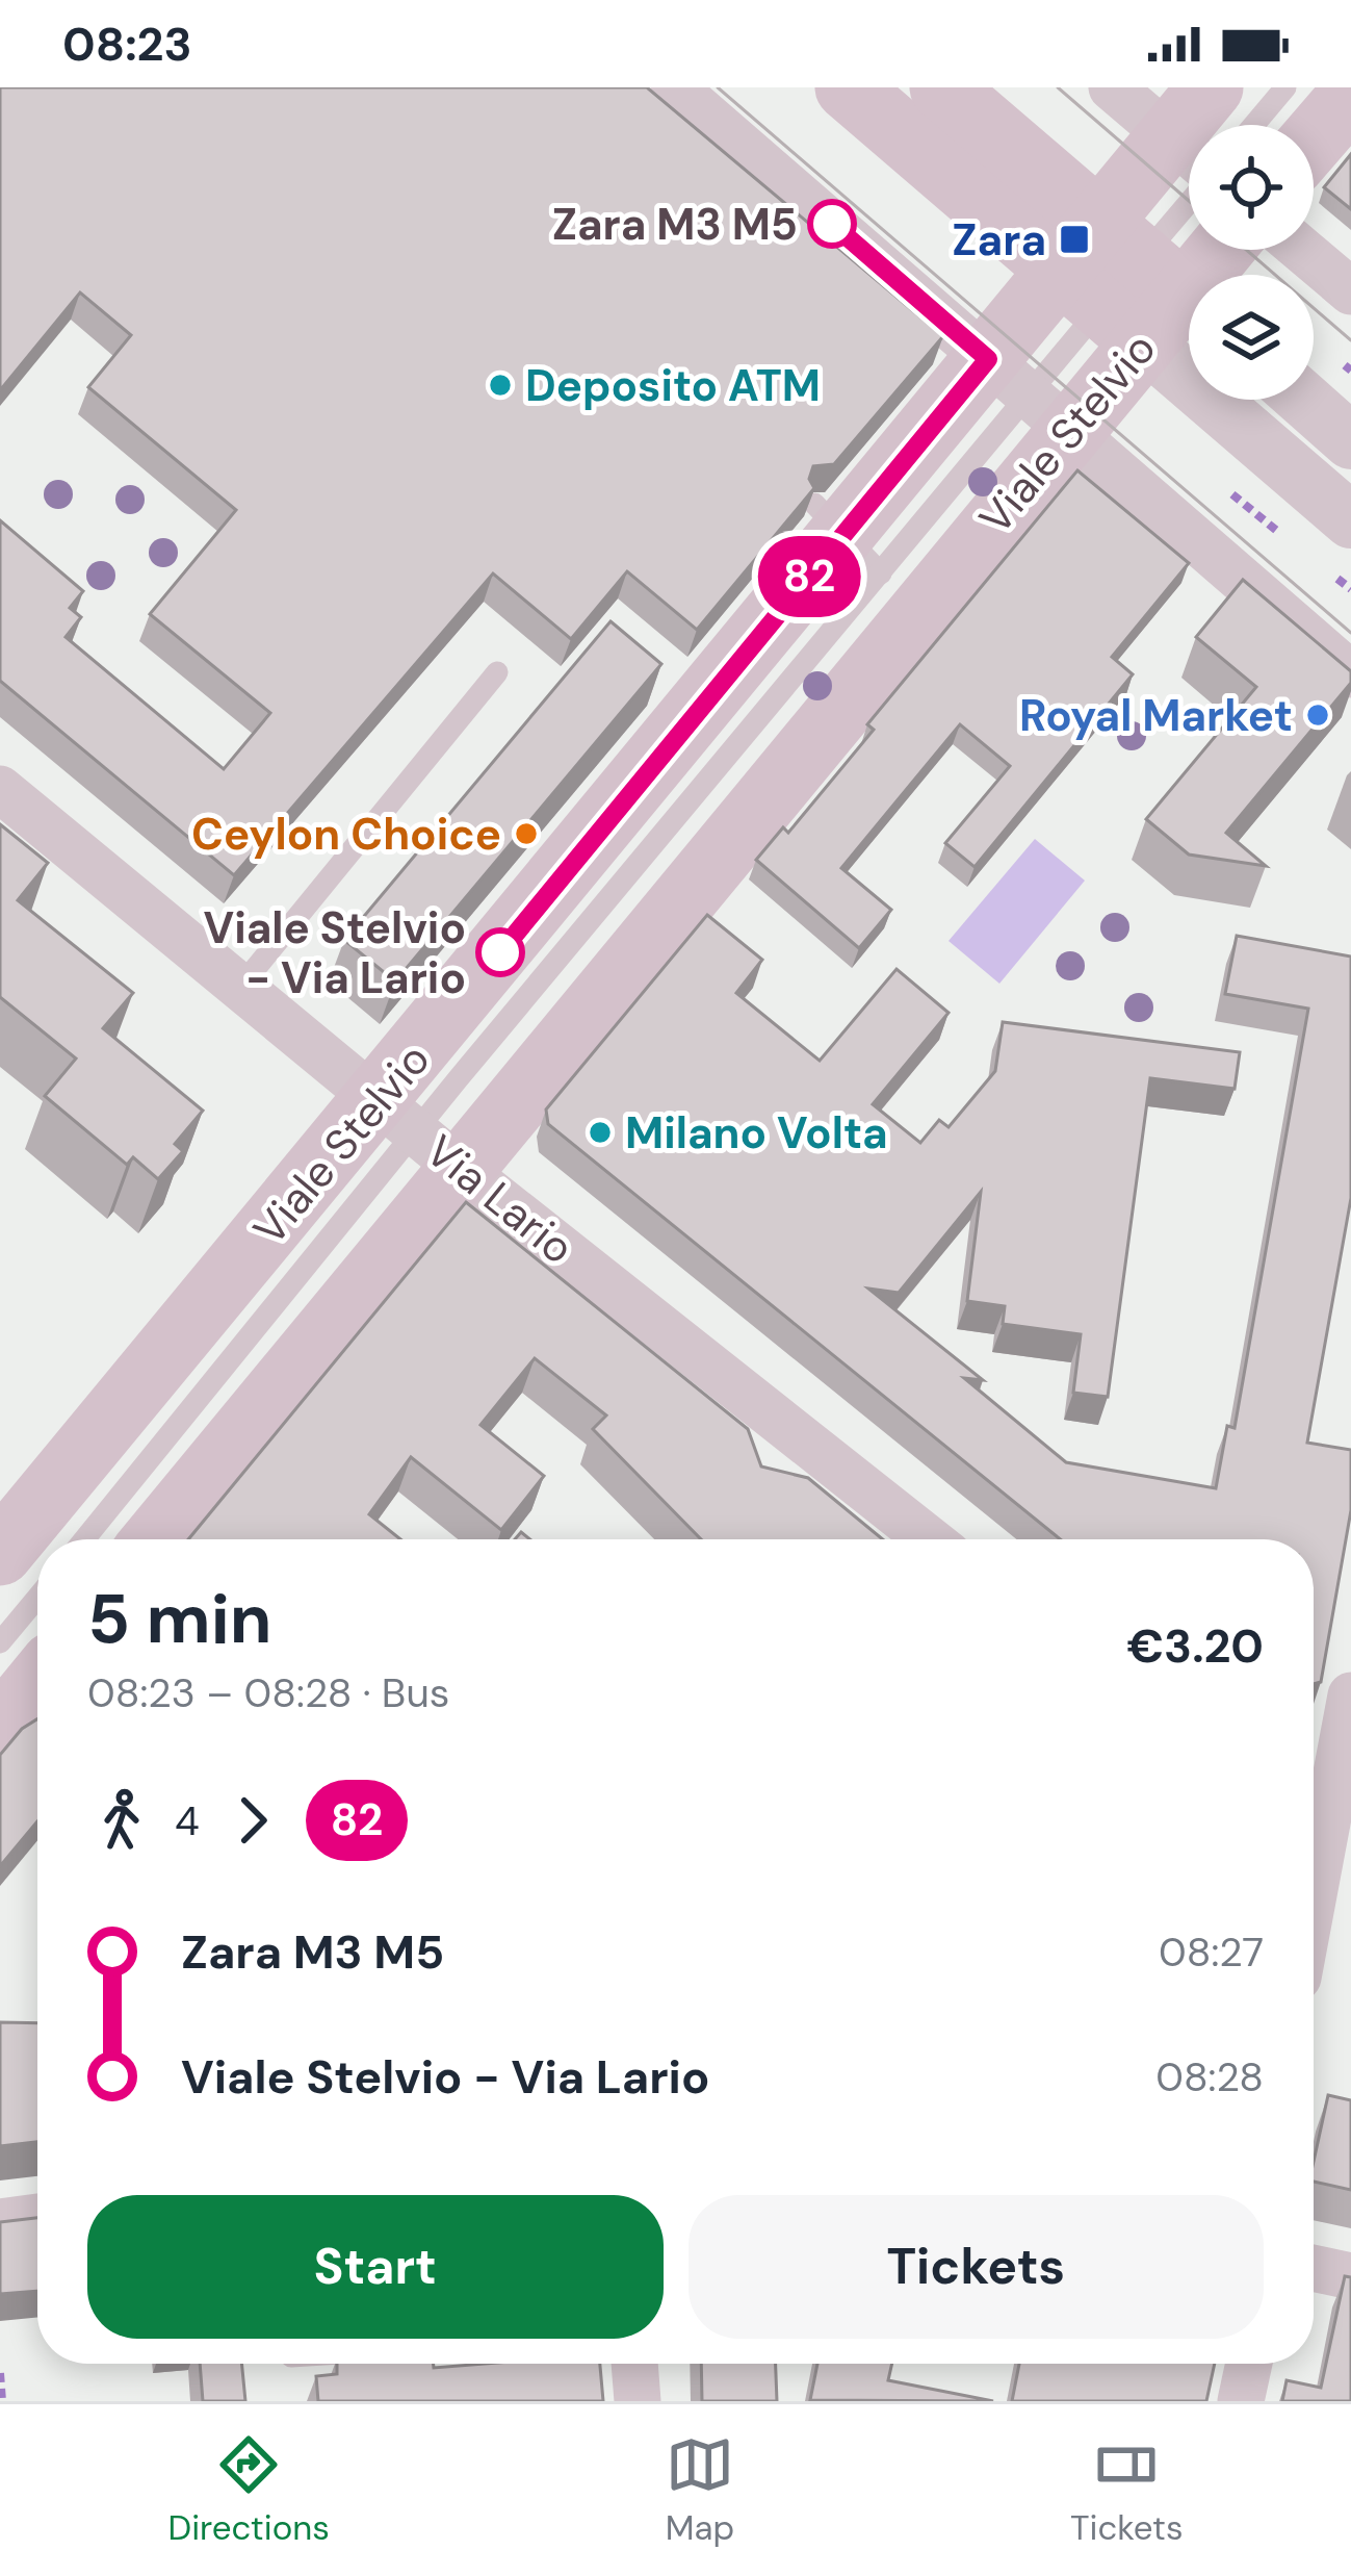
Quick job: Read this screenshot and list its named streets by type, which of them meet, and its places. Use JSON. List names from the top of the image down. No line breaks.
{"streets":{"main road":["Viale Stelvio"],"street":["Via Lario"]},"crossings":[["Viale Stelvio","Via Lario"]],"places":{"other":["Zara M3 M5","Deposito ATM","Royal Market","Ceylon Choice","Viale Stelvio - Via Lario","Milano Volta"],"transit":["Zara"]},"lines":["bus line 82"],"page":{"status":"08:23","on_map":"82","heading":["5 min","08:23 – 08:28 · Bus","€3.20"],"legs":["4","82"],"list":[{"name":"Zara M3 M5","value":"08:27"},{"name":"Viale Stelvio - Via Lario","value":"08:28"}],"buttons":["Start","Tickets"],"tabs":["Directions","Map","Tickets"]}}
